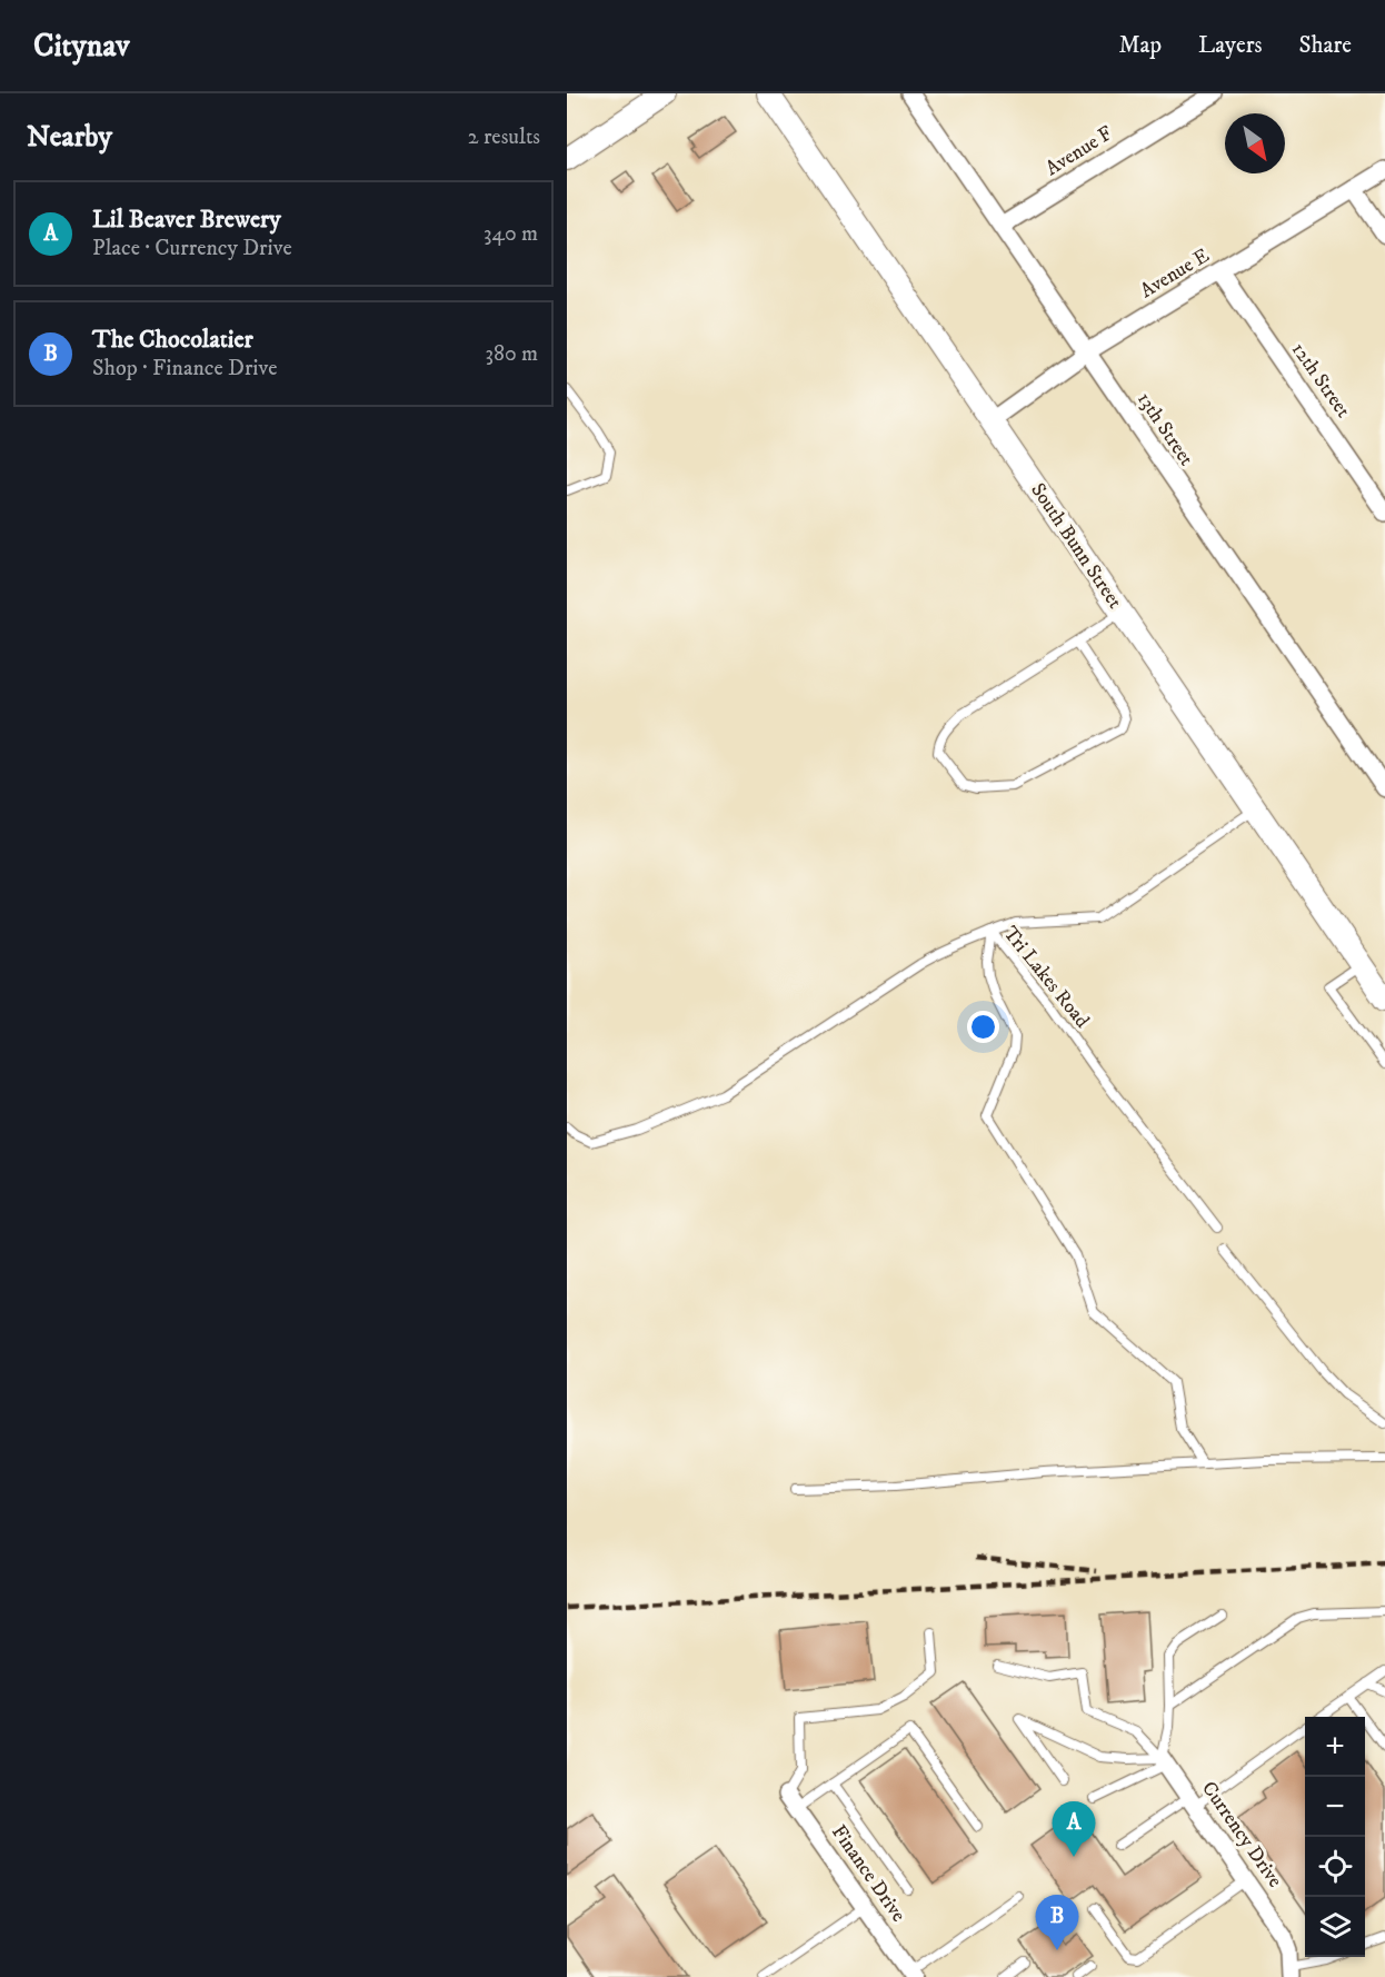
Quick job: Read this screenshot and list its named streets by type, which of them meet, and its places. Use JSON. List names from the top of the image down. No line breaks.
{"streets":{"street":["Avenue F","Avenue E","12th Street","13th Street","South Bunn Street","Currency Drive","Finance Drive"],"lane":["Tri Lakes Road"]},"crossings":[["Avenue F","13th Street"],["Avenue E","12th Street"],["Avenue E","13th Street"],["Avenue E","South Bunn Street"]],"north":"bottom right","page":{"header":"Citynav","nav":["Map","Layers","Share"],"heading":["Nearby","2 results"],"list":[{"mark":"A","name":"Lil Beaver Brewery","note":"Place · Currency Drive","value":"340 m"},{"mark":"B","name":"The Chocolatier","note":"Shop · Finance Drive","value":"380 m"}],"map_buttons":["+","−"],"pins":["A","B"]}}
